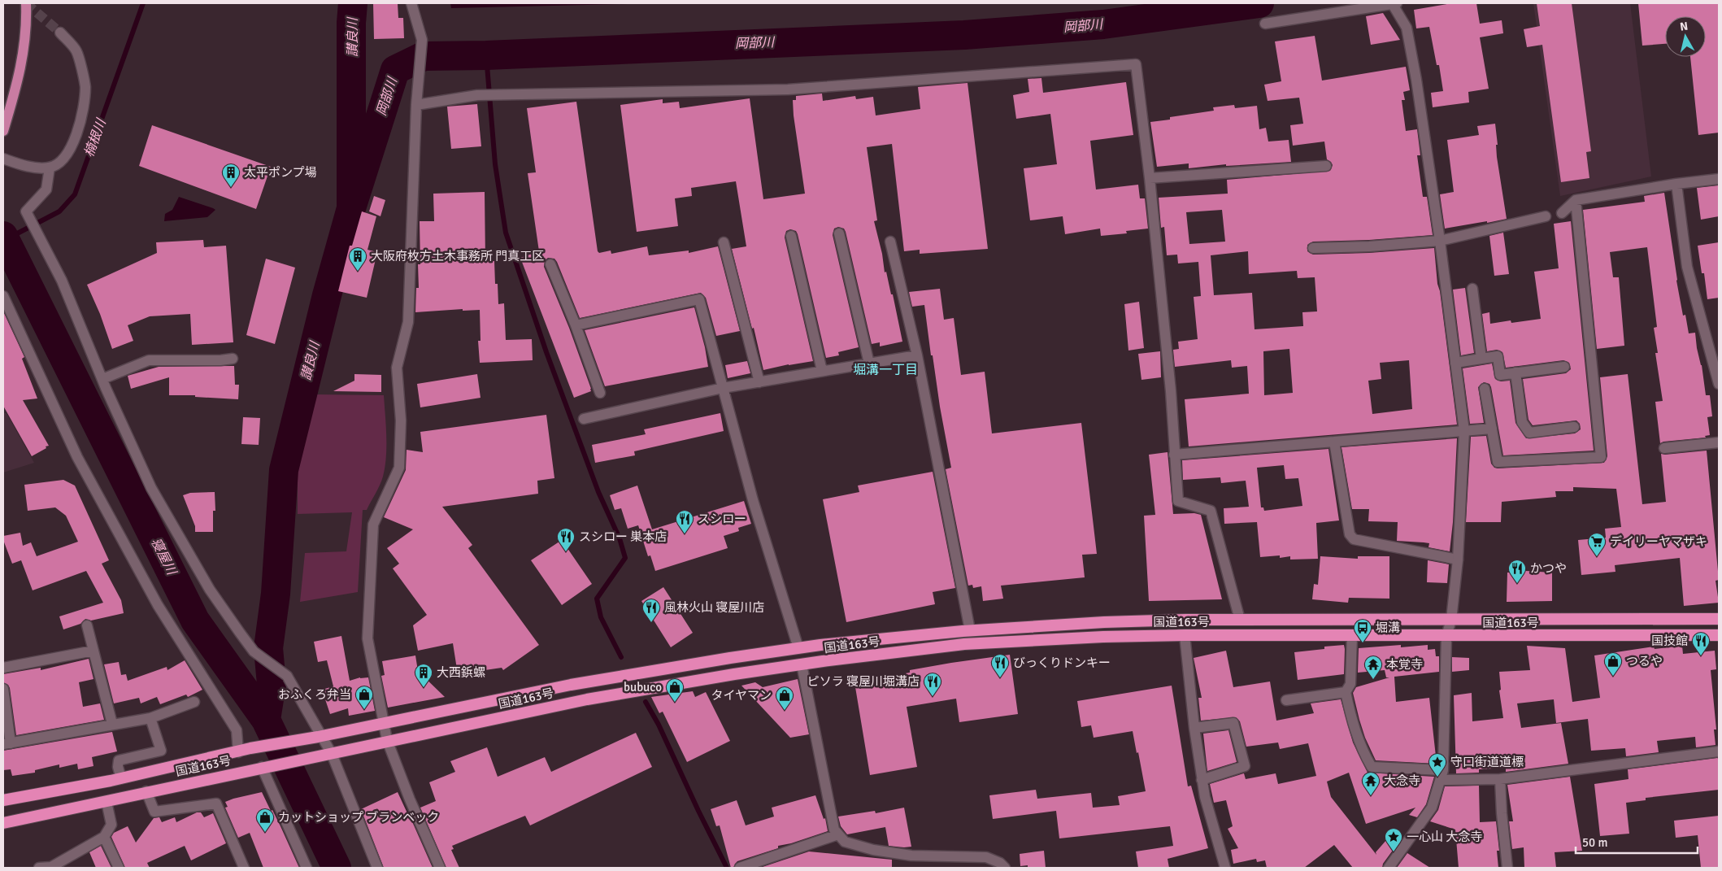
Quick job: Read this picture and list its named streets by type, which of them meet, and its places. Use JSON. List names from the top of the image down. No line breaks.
{"streets":{"highway":["国道163号"]},"districts":["堀溝一丁目"],"water":["岡部川","讃良川","楠根川","寝屋川"],"places":{"building":["太平ポンプ場","大阪府枚方土木事務所 門真工区","大西鋲螺"],"restaurant":["スシロー","スシロー 巣本店","かつや","風林火山 寝屋川店","国技館","びっくりドンキー","ピソラ 寝屋川堀溝店"],"supermarket":["デイリーヤマザキ"],"bus stop":["堀溝"],"shop":["つるや","bubuco","おふくろ弁当","タイヤマン","カットショップ ブランベック"],"temple":["本覚寺","大念寺"],"place":["守口街道道標","一心山 大念寺"]},"scale_bar":"50 m","north":"top"}
